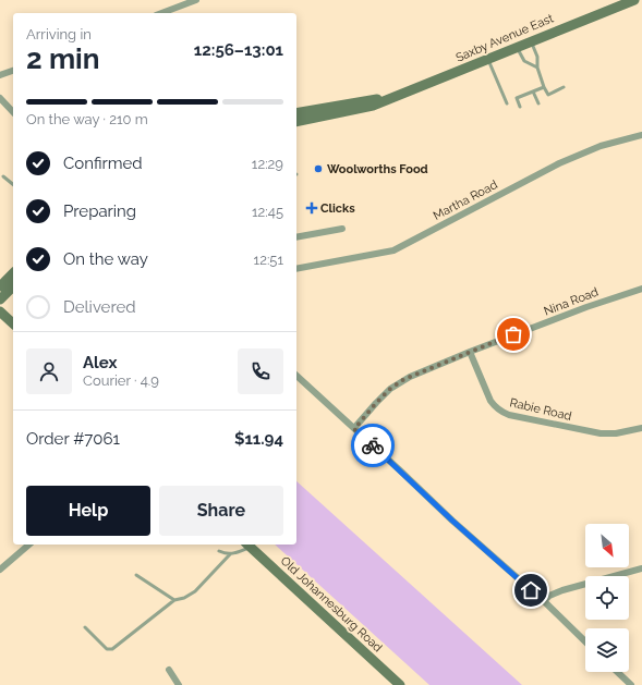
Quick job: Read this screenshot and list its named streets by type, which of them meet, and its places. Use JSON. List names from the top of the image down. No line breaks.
{"streets":{"street":["Saxby Avenue East","Martha Road","Nina Road","Rabie Road","Old Johannesburg Road"]},"crossings":[["Nina Road","Rabie Road"]],"places":{"other":["Woolworths Food"],"health":["Clicks"]},"north":"bottom right","page":{"heading":["2 min","Arriving in","12:56–13:01"],"panel":["Alex","Courier · 4.9","Order #7061","$11.94"],"bar":"On the way · 210 m","list":[["Confirmed","12:29"],["Preparing","12:45"],["On the way","12:51"],"Delivered"],"buttons":["Help","Share"]}}
